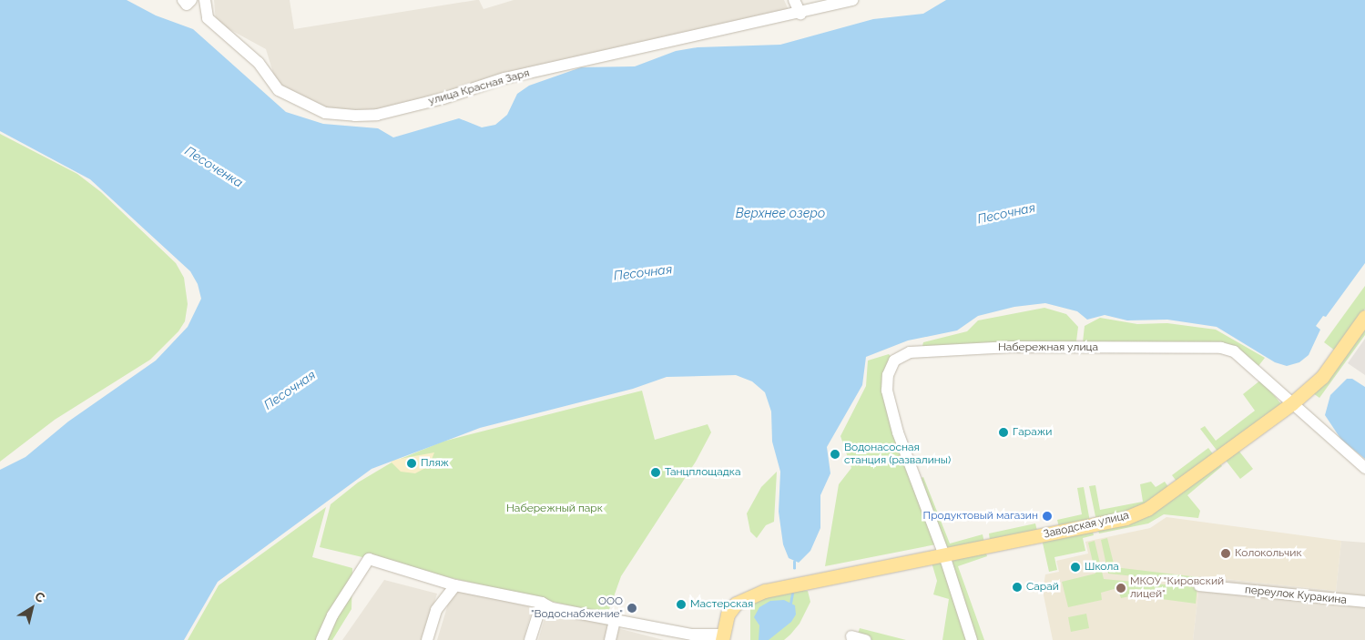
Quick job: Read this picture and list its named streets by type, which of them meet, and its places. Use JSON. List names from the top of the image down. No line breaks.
{"streets":{"main road":["Заводская улица"],"street":["улица Красная Заря","Набережная улица","переулок Куракина"]},"crossings":[["Набережная улица","Заводская улица"]],"water":["Песоченка","Верхнее озеро","Песочная"],"parks":["Набережный парк"],"places":["Гаражи","Водонасосная станция (развалины)","Пляж","Танцплощадка","Продуктовый магазин","Колокольчик","Школа","Сарай","МКОУ \"Кировский лицей\"","Мастерская","ООО \"Водоснабжение\""],"north":"top right"}
